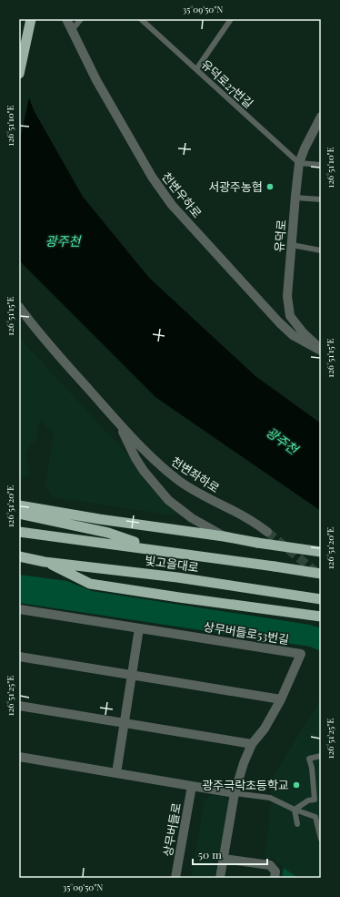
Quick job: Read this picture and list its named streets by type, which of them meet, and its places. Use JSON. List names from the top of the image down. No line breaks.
{"streets":{"highway":["빛고을대로"],"street":["천변우하로","유덕로","천변좌하로","상무버들로53번길","상무버들로"],"lane":["유덕로27번길"]},"crossings":[["유덕로27번길","유덕로"],["천변우하로","유덕로"]],"water":["광주천"],"places":["서광주농협","광주극락초등학교"],"scale_bar":"50 m","coordinates":["35°09'50\"N","126°51'10\"E","126°51'15\"E","126°51'20\"E","126°51'25\"E"]}
